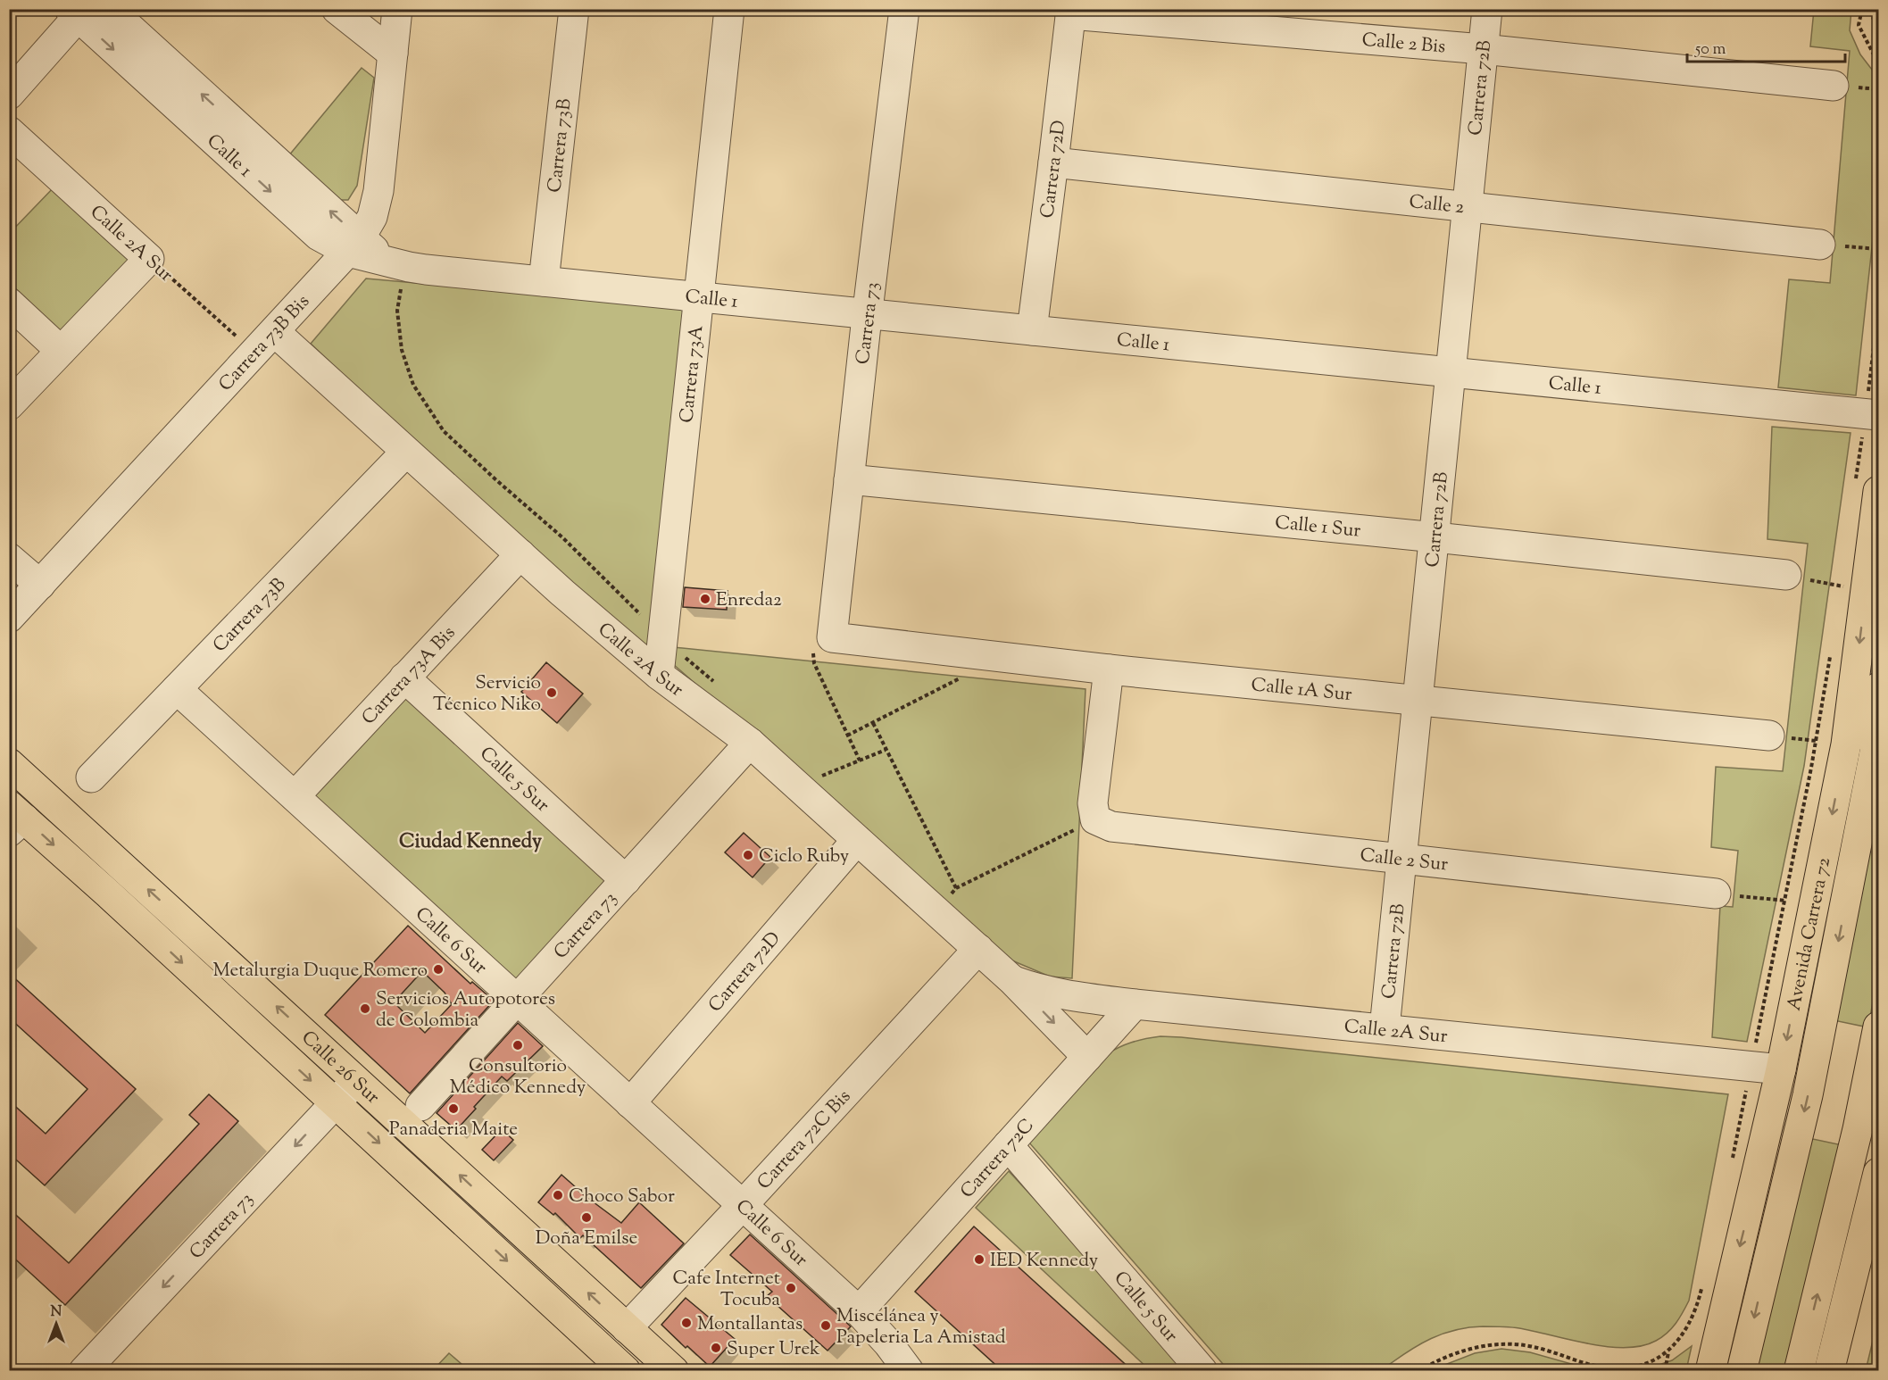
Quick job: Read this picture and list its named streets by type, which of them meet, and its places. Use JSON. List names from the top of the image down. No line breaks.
{"streets":{"main road":["Avenida Carrera 72","Calle 26 Sur"],"street":["Calle 2 Bis","Carrera 72B","Carrera 73B","Calle 1","Carrera 72D","Calle 2","Calle 2A Sur","Carrera 73","Carrera 73B Bis","Carrera 73A","Calle 1 Sur","Carrera 73A Bis","Calle 1A Sur","Calle 5 Sur","Calle 2 Sur","Calle 6 Sur","Carrera 72C Bis","Carrera 72C"]},"crossings":[["Calle 2 Bis","Carrera 72B"],["Calle 2 Bis","Carrera 72D"],["Carrera 72B","Calle 1"],["Carrera 72B","Calle 2"],["Carrera 72B","Calle 2A Sur"],["Carrera 72B","Calle 1 Sur"],["Carrera 72B","Calle 1A Sur"],["Carrera 72B","Calle 2 Sur"],["Carrera 73B","Calle 1"],["Carrera 73B","Calle 2A Sur"],["Carrera 73B","Calle 6 Sur"],["Calle 1","Carrera 72D"],["Calle 1","Carrera 73"],["Calle 1","Carrera 73B Bis"],["Calle 1","Carrera 73A"],["Carrera 72D","Calle 2"],["Carrera 72D","Calle 2A Sur"],["Carrera 72D","Calle 6 Sur"],["Calle 2A Sur","Carrera 73"],["Calle 2A Sur","Carrera 73B Bis"],["Calle 2A Sur","Carrera 73A"],["Calle 2A Sur","Carrera 73A Bis"],["Calle 2A Sur","Avenida Carrera 72"],["Calle 2A Sur","Carrera 72C Bis"],["Calle 2A Sur","Carrera 72C"],["Carrera 73","Calle 1 Sur"],["Carrera 73","Calle 1A Sur"],["Carrera 73","Calle 5 Sur"],["Carrera 73","Calle 6 Sur"],["Carrera 73","Calle 26 Sur"],["Carrera 73A Bis","Calle 5 Sur"],["Carrera 73A Bis","Calle 6 Sur"],["Calle 5 Sur","Carrera 72C"],["Calle 6 Sur","Carrera 72C Bis"],["Calle 6 Sur","Carrera 72C"],["Calle 26 Sur","Carrera 72C Bis"]],"districts":["Ciudad Kennedy"],"places":["Enreda2","Servicio Técnico Niko","Ciclo Ruby","Metalurgia Duque Romero","Servicios Autopotores de Colombia","Consultorio Médico Kennedy","Panaderia Maite","Choco Sabor","Doña Emilse","IED Kennedy","Cafe Internet Tocuba","Montallantas","Miscelánea y Papeleria La Amistad","Super Urek"],"scale_bar":"50 m","north":"top"}
